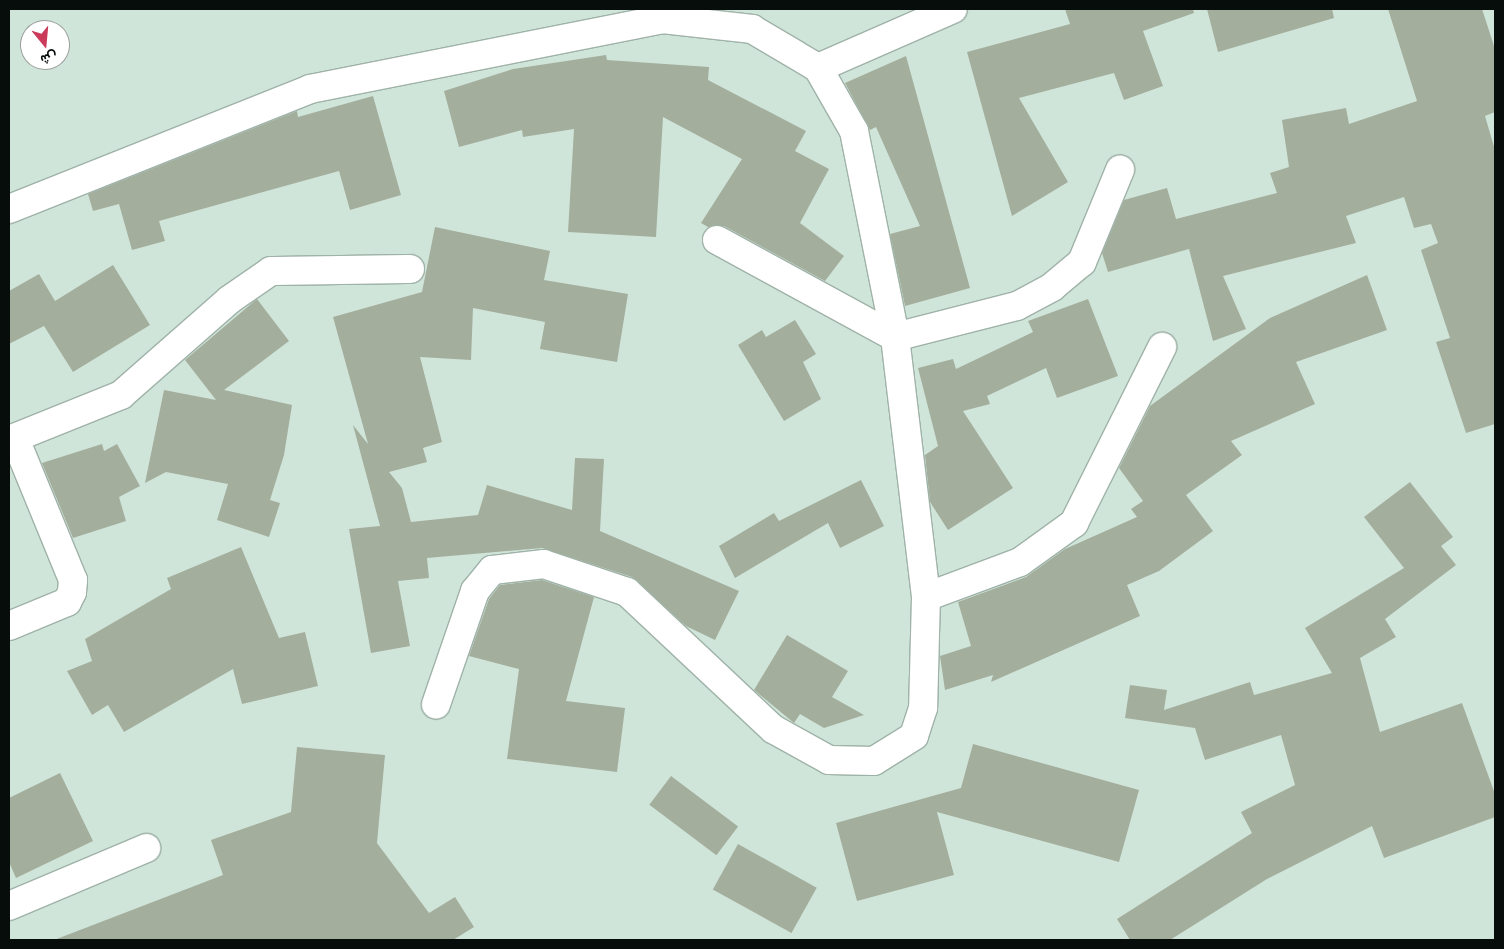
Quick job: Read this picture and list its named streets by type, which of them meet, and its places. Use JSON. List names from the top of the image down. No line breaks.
{"north":"bottom"}
